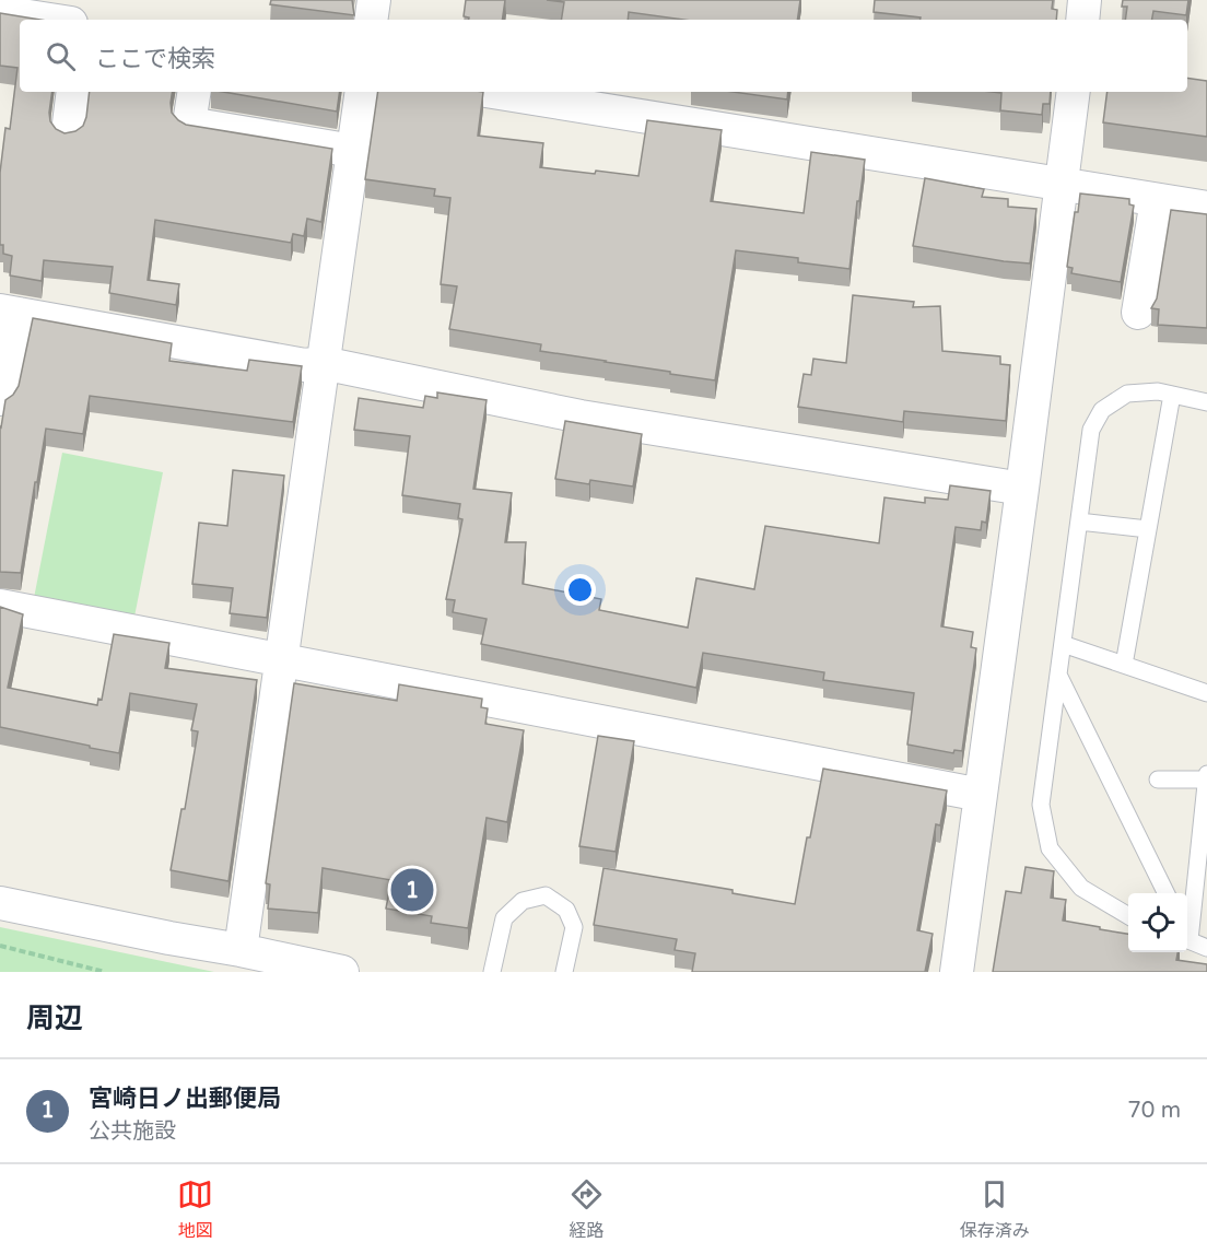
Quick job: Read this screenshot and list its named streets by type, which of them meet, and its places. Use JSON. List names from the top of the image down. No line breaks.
{"page":{"search":"ここで検索","pins":"1","heading":"周辺","list":[{"mark":"1","name":"宮崎日ノ出郵便局","note":"公共施設","value":"70 m"}],"nav":["地図","経路","保存済み"]}}
